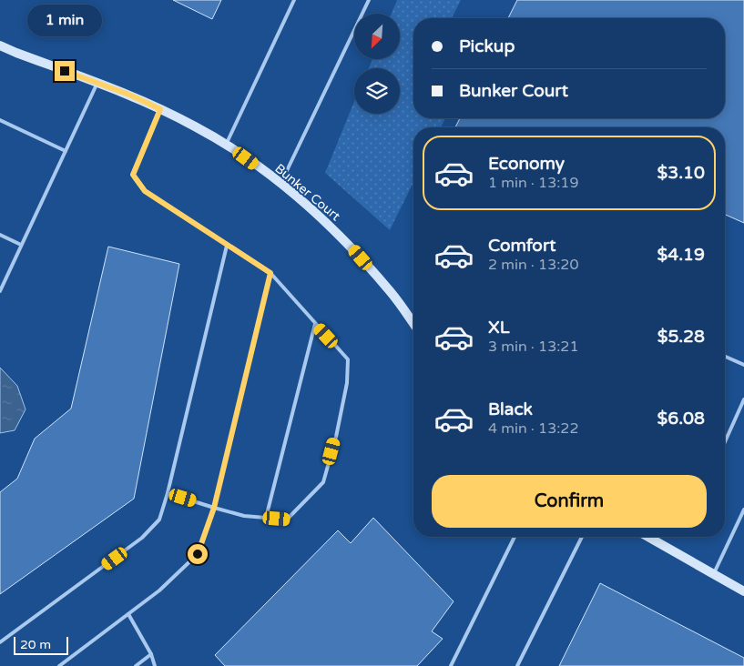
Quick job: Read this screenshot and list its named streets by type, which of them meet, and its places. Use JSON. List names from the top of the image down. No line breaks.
{"streets":{"street":["Bunker Court"]},"scale_bar":"20 m","north":"bottom left","page":{"bubble":"1 min","banner":["Pickup","Bunker Court"],"list":[{"name":"Economy","note":"1 min · 13:19","value":"$3.10"},{"name":"Comfort","note":"2 min · 13:20","value":"$4.19"},{"name":"XL","note":"3 min · 13:21","value":"$5.28"},{"name":"Black","note":"4 min · 13:22","value":"$6.08"}],"buttons":"Confirm","scale":"20 m"}}
